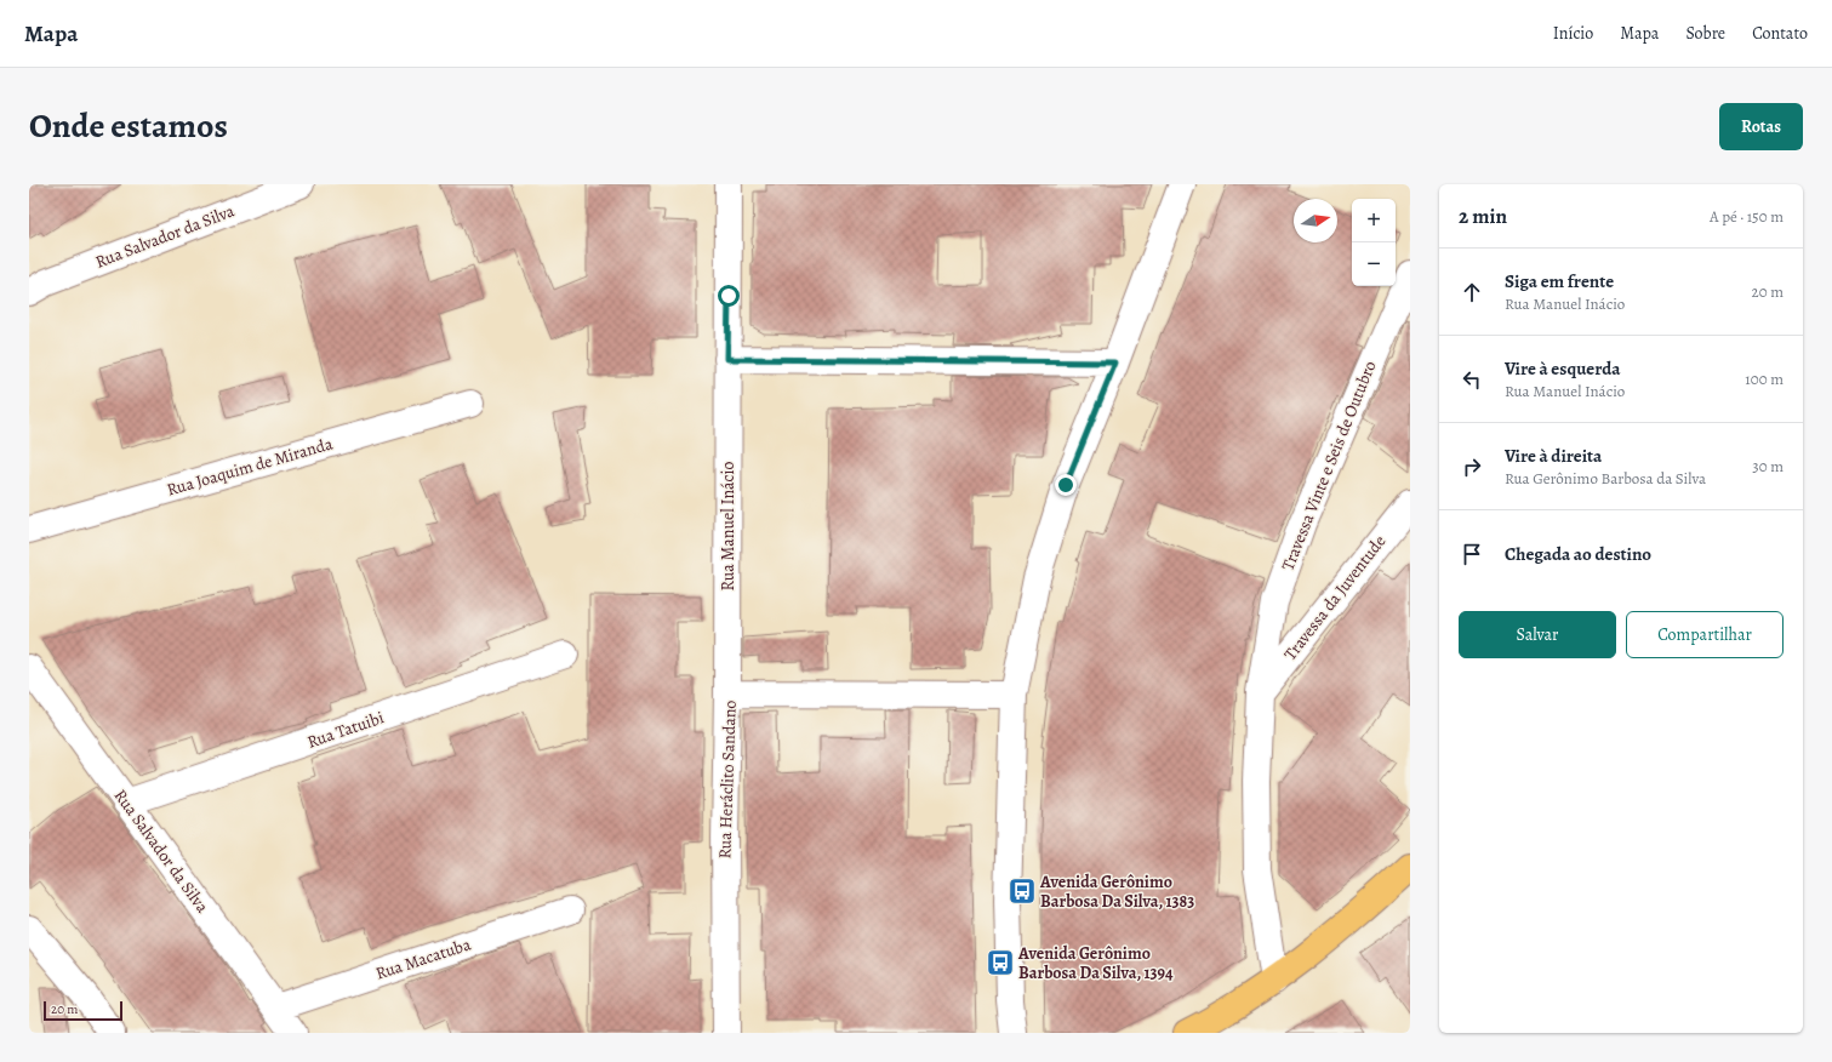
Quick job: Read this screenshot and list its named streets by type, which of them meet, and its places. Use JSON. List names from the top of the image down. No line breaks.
{"streets":{"street":["Rua Salvador da Silva","Travessa Vinte e Seis de Outubro","Rua Joaquim de Miranda","Rua Manuel Inácio","Travessa da Juventude","Rua Tatuibi","Rua Heráclito Sandano","Rua Macatuba"]},"crossings":[["Rua Salvador da Silva","Rua Tatuibi"],["Rua Salvador da Silva","Rua Macatuba"],["Travessa Vinte e Seis de Outubro","Travessa da Juventude"],["Rua Manuel Inácio","Rua Heráclito Sandano"]],"places":{"bus stop":["Avenida Gerônimo Barbosa Da Silva, 1383","Avenida Gerônimo Barbosa Da Silva, 1394"]},"scale_bar":"20 m","north":"right","page":{"header":"Mapa","nav":["Início","Mapa","Sobre","Contato"],"title":"Onde estamos","buttons":["Rotas",["Salvar","Compartilhar"]],"heading":["2 min","A pé · 150 m"],"map_buttons":["+","−"],"list":[["Siga em frente","Rua Manuel Inácio","20 m"],["Vire à esquerda","Rua Manuel Inácio","100 m"],["Vire à direita","Rua Gerônimo Barbosa da Silva","30 m"],"Chegada ao destino"],"scale":"20 m"}}
